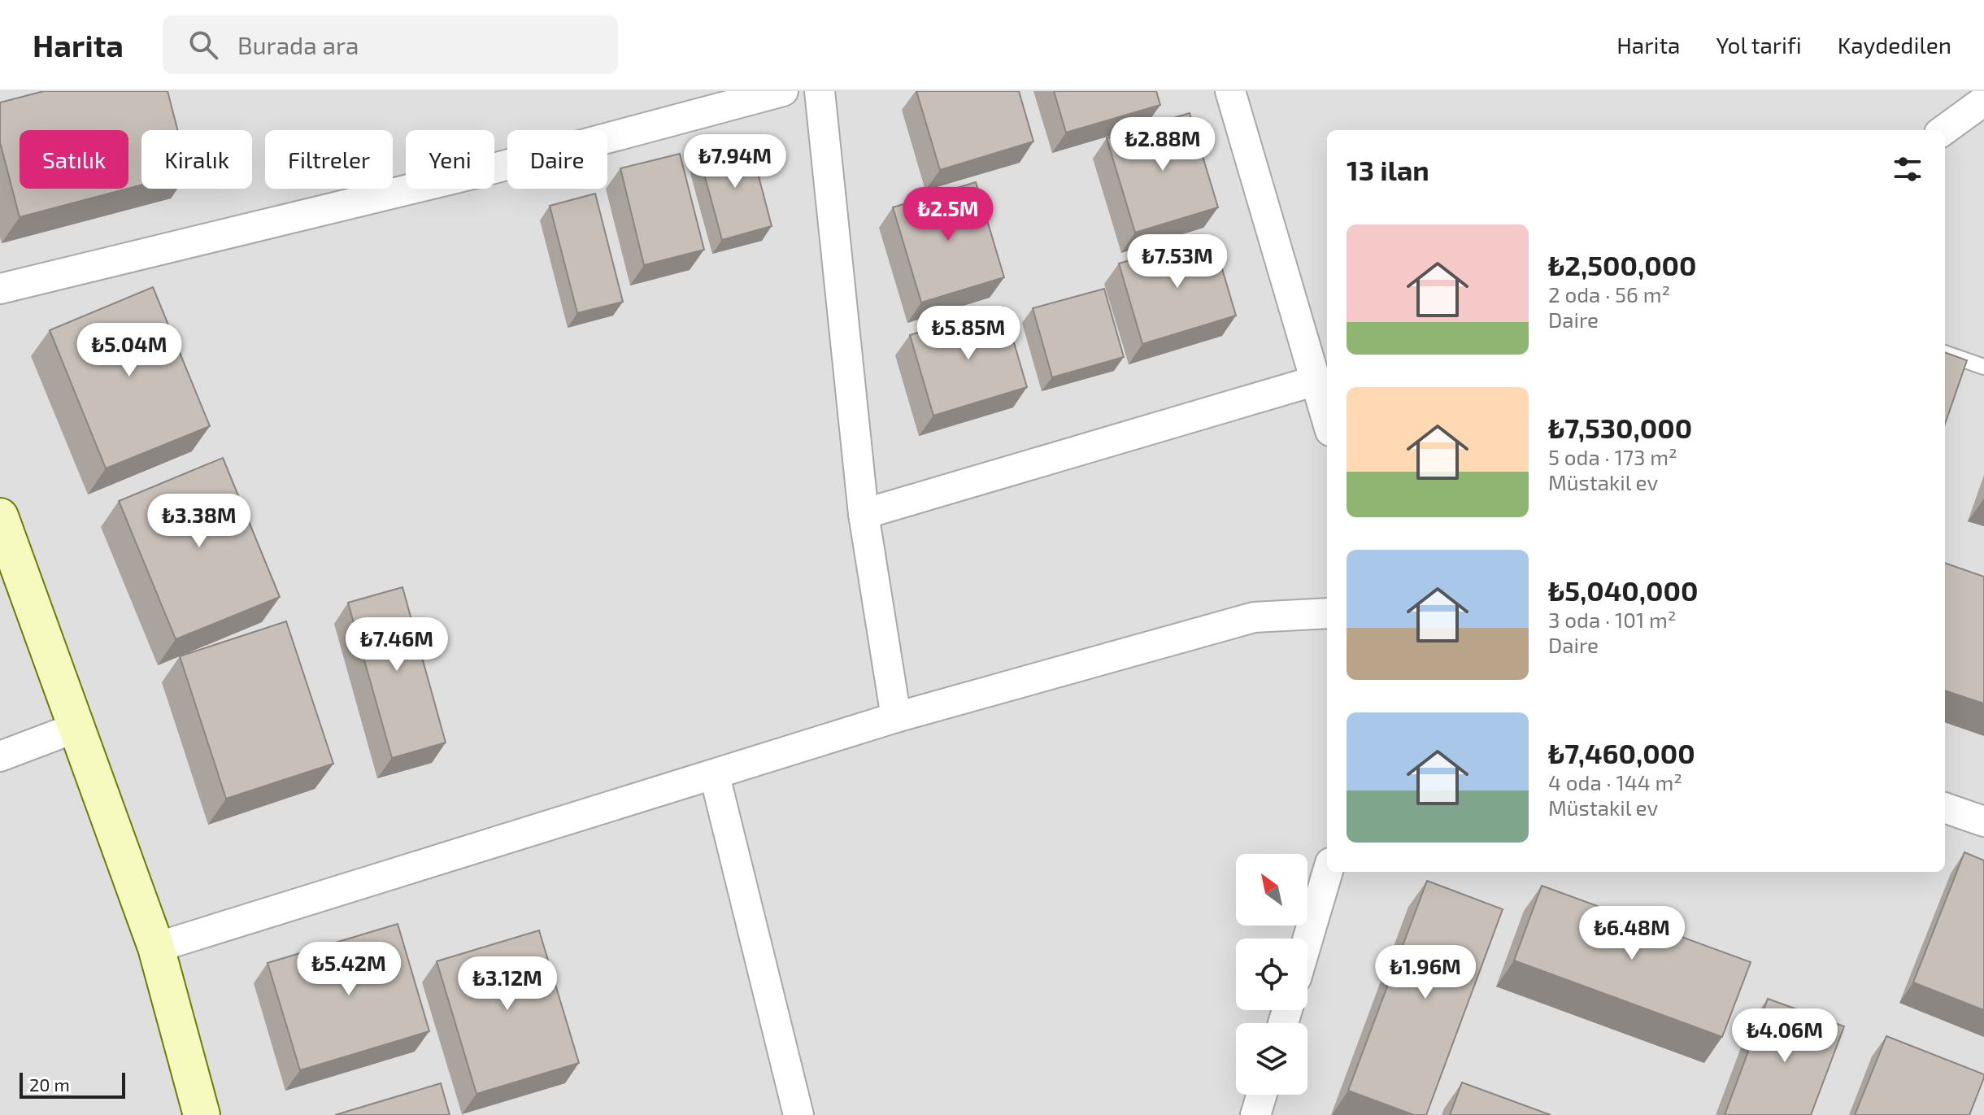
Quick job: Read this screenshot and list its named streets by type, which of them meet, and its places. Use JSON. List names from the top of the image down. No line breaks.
{"scale_bar":"20 m","north":"top left","page":{"header":"Harita","search":"Burada ara","nav":["Harita","Yol tarifi","Kaydedilen"],"price":["₺2.88M","₺7.94M","₺2.5M","₺7.53M","₺5.85M","₺5.04M","₺3.38M","₺7.46M","₺6.48M","₺5.42M","₺1.96M","₺3.12M","₺4.06M"],"chip":["Satılık","Kiralık","Filtreler","Yeni","Daire"],"heading":"13 ilan","list":[{"name":"₺2,500,000","note":"2 oda · 56 m² · Daire"},{"name":"₺7,530,000","note":"5 oda · 173 m² · Müstakil ev"},{"name":"₺5,040,000","note":"3 oda · 101 m² · Daire"},{"name":"₺7,460,000","note":"4 oda · 144 m² · Müstakil ev"}],"scale":"20 m"}}
